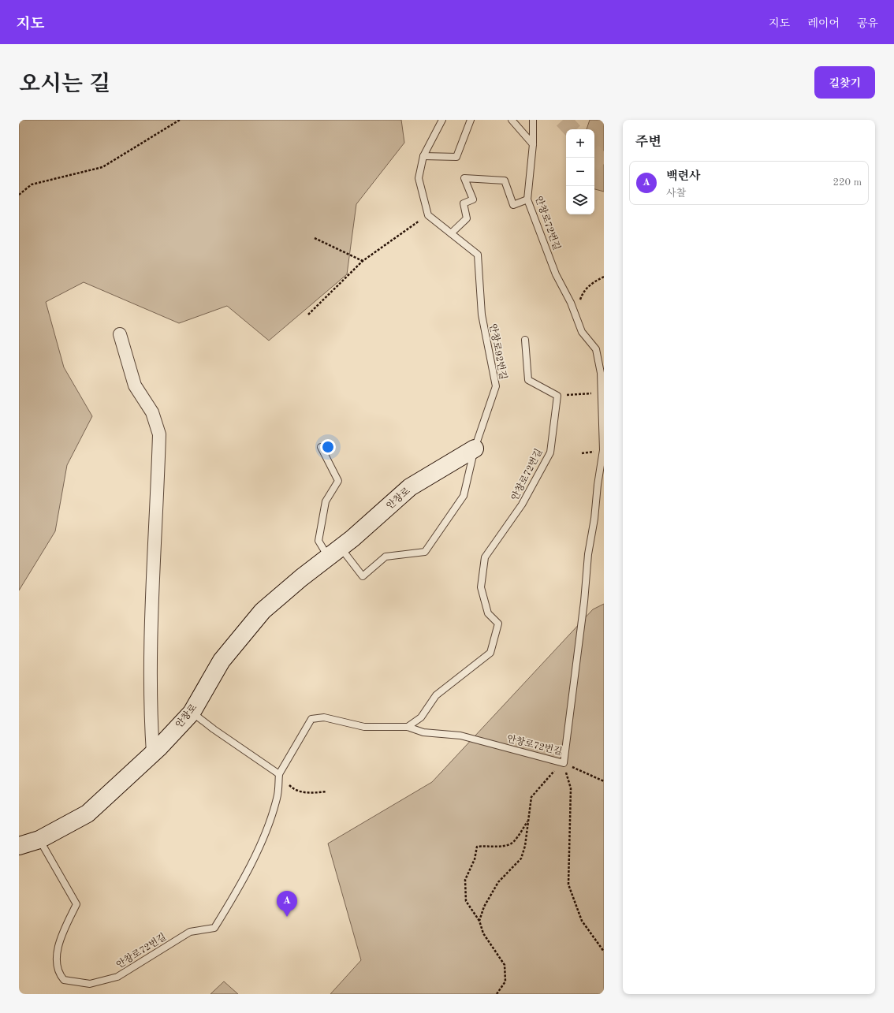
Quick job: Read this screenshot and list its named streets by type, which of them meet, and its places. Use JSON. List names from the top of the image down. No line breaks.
{"streets":{"street":["안창로"],"lane":["안창로72번길","안창로92번길"]},"crossings":[["안창로72번길","안창로"],["안창로92번길","안창로"]],"page":{"header":"지도","nav":["지도","레이어","공유"],"title":"오시는 길","buttons":"길찾기","heading":"주변","map_buttons":["+","−"],"list":[{"mark":"A","name":"백련사","note":"사찰","value":"220 m"}],"pins":"A"}}
